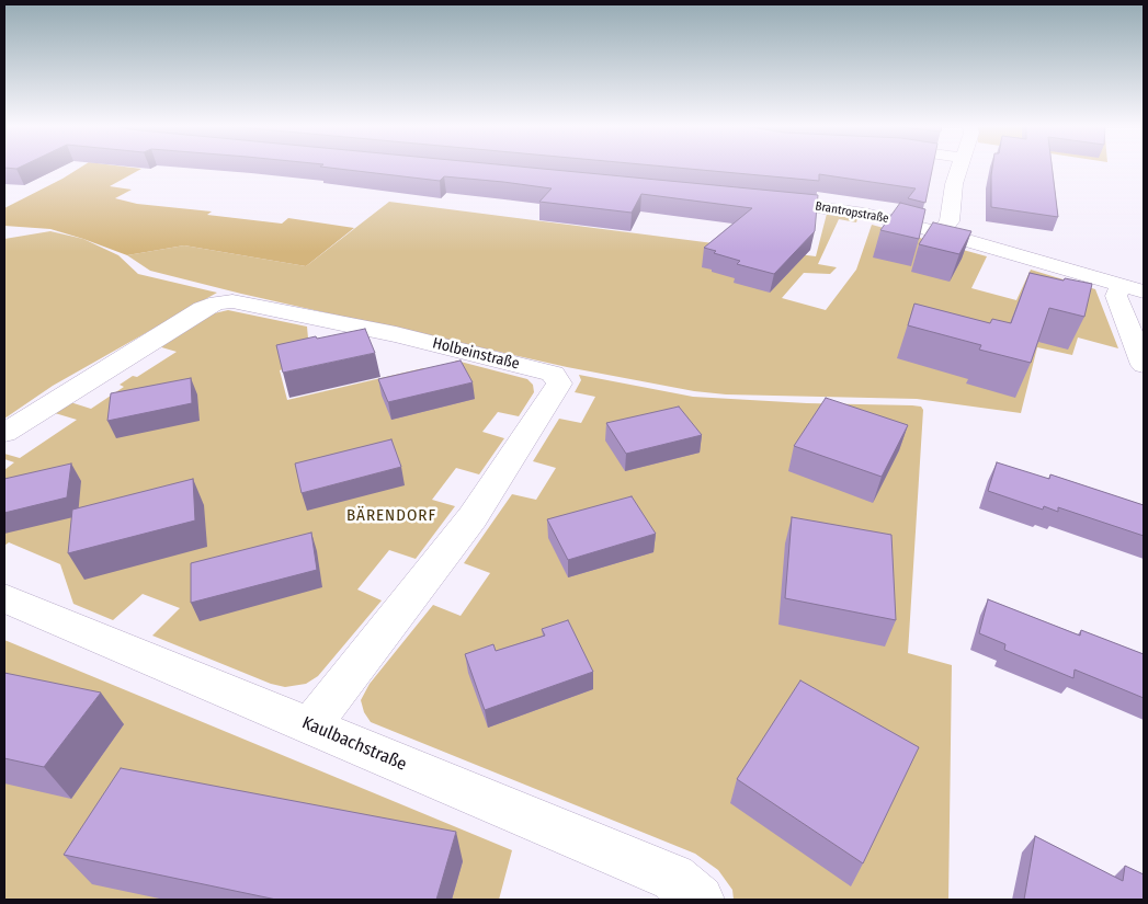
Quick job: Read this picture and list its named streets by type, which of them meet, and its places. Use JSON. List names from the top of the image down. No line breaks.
{"streets":{"street":["Brantropstraße","Holbeinstraße","Kaulbachstraße"]},"crossings":[["Holbeinstraße","Kaulbachstraße"]],"districts":["BÄRENDORF"]}
